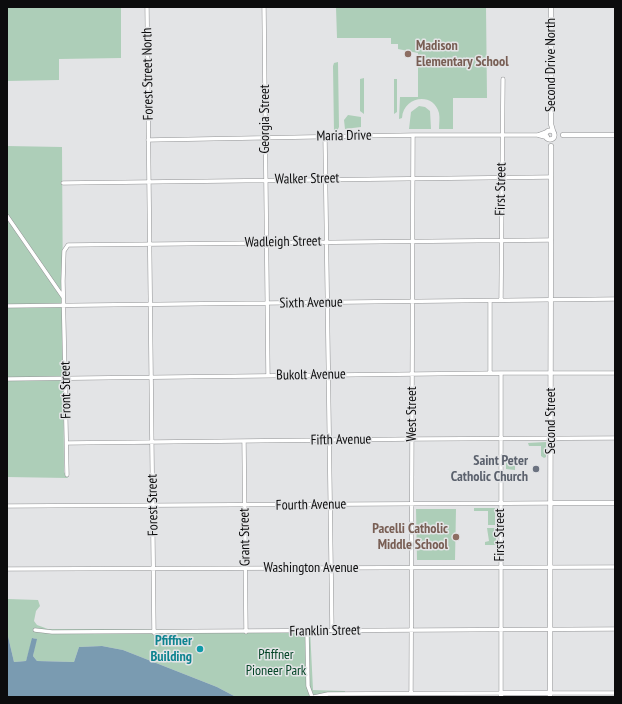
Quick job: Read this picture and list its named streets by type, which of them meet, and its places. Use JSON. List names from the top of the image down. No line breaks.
{"streets":{"street":["Second Drive North","Forest Street North","Georgia Street","Maria Drive","Walker Street","First Street","Wadleigh Street","Sixth Avenue","Bukolt Avenue","Front Street","West Street","Second Street","Fifth Avenue","Forest Street","Fourth Avenue","Grant Street","Washington Avenue","Franklin Street"]},"crossings":[["Second Drive North","Second Street"],["Forest Street North","Maria Drive"],["Georgia Street","Maria Drive"],["Georgia Street","Walker Street"],["Georgia Street","Wadleigh Street"],["Georgia Street","Sixth Avenue"],["Georgia Street","Bukolt Avenue"],["Maria Drive","First Street"],["Maria Drive","West Street"],["Walker Street","First Street"],["Walker Street","West Street"],["Walker Street","Second Street"],["First Street","Wadleigh Street"],["First Street","Sixth Avenue"],["First Street","Bukolt Avenue"],["First Street","Fifth Avenue"],["First Street","Fourth Avenue"],["First Street","Washington Avenue"],["First Street","Franklin Street"],["Wadleigh Street","Front Street"],["Wadleigh Street","West Street"],["Wadleigh Street","Second Street"],["Sixth Avenue","Front Street"],["Sixth Avenue","West Street"],["Sixth Avenue","Second Street"],["Bukolt Avenue","Front Street"],["Bukolt Avenue","West Street"],["Bukolt Avenue","Second Street"],["Bukolt Avenue","Forest Street"],["Front Street","Fifth Avenue"],["West Street","Fifth Avenue"],["West Street","Fourth Avenue"],["West Street","Washington Avenue"],["West Street","Franklin Street"],["Second Street","Fifth Avenue"],["Second Street","Fourth Avenue"],["Second Street","Washington Avenue"],["Second Street","Franklin Street"],["Fifth Avenue","Forest Street"],["Fifth Avenue","Grant Street"],["Forest Street","Fourth Avenue"],["Forest Street","Washington Avenue"],["Forest Street","Franklin Street"],["Fourth Avenue","Grant Street"],["Grant Street","Washington Avenue"],["Grant Street","Franklin Street"]],"parks":["Pfiffner Pioneer Park"],"places":["Madison Elementary School","Saint Peter Catholic Church","Pacelli Catholic Middle School","Pfiffner Building"]}
